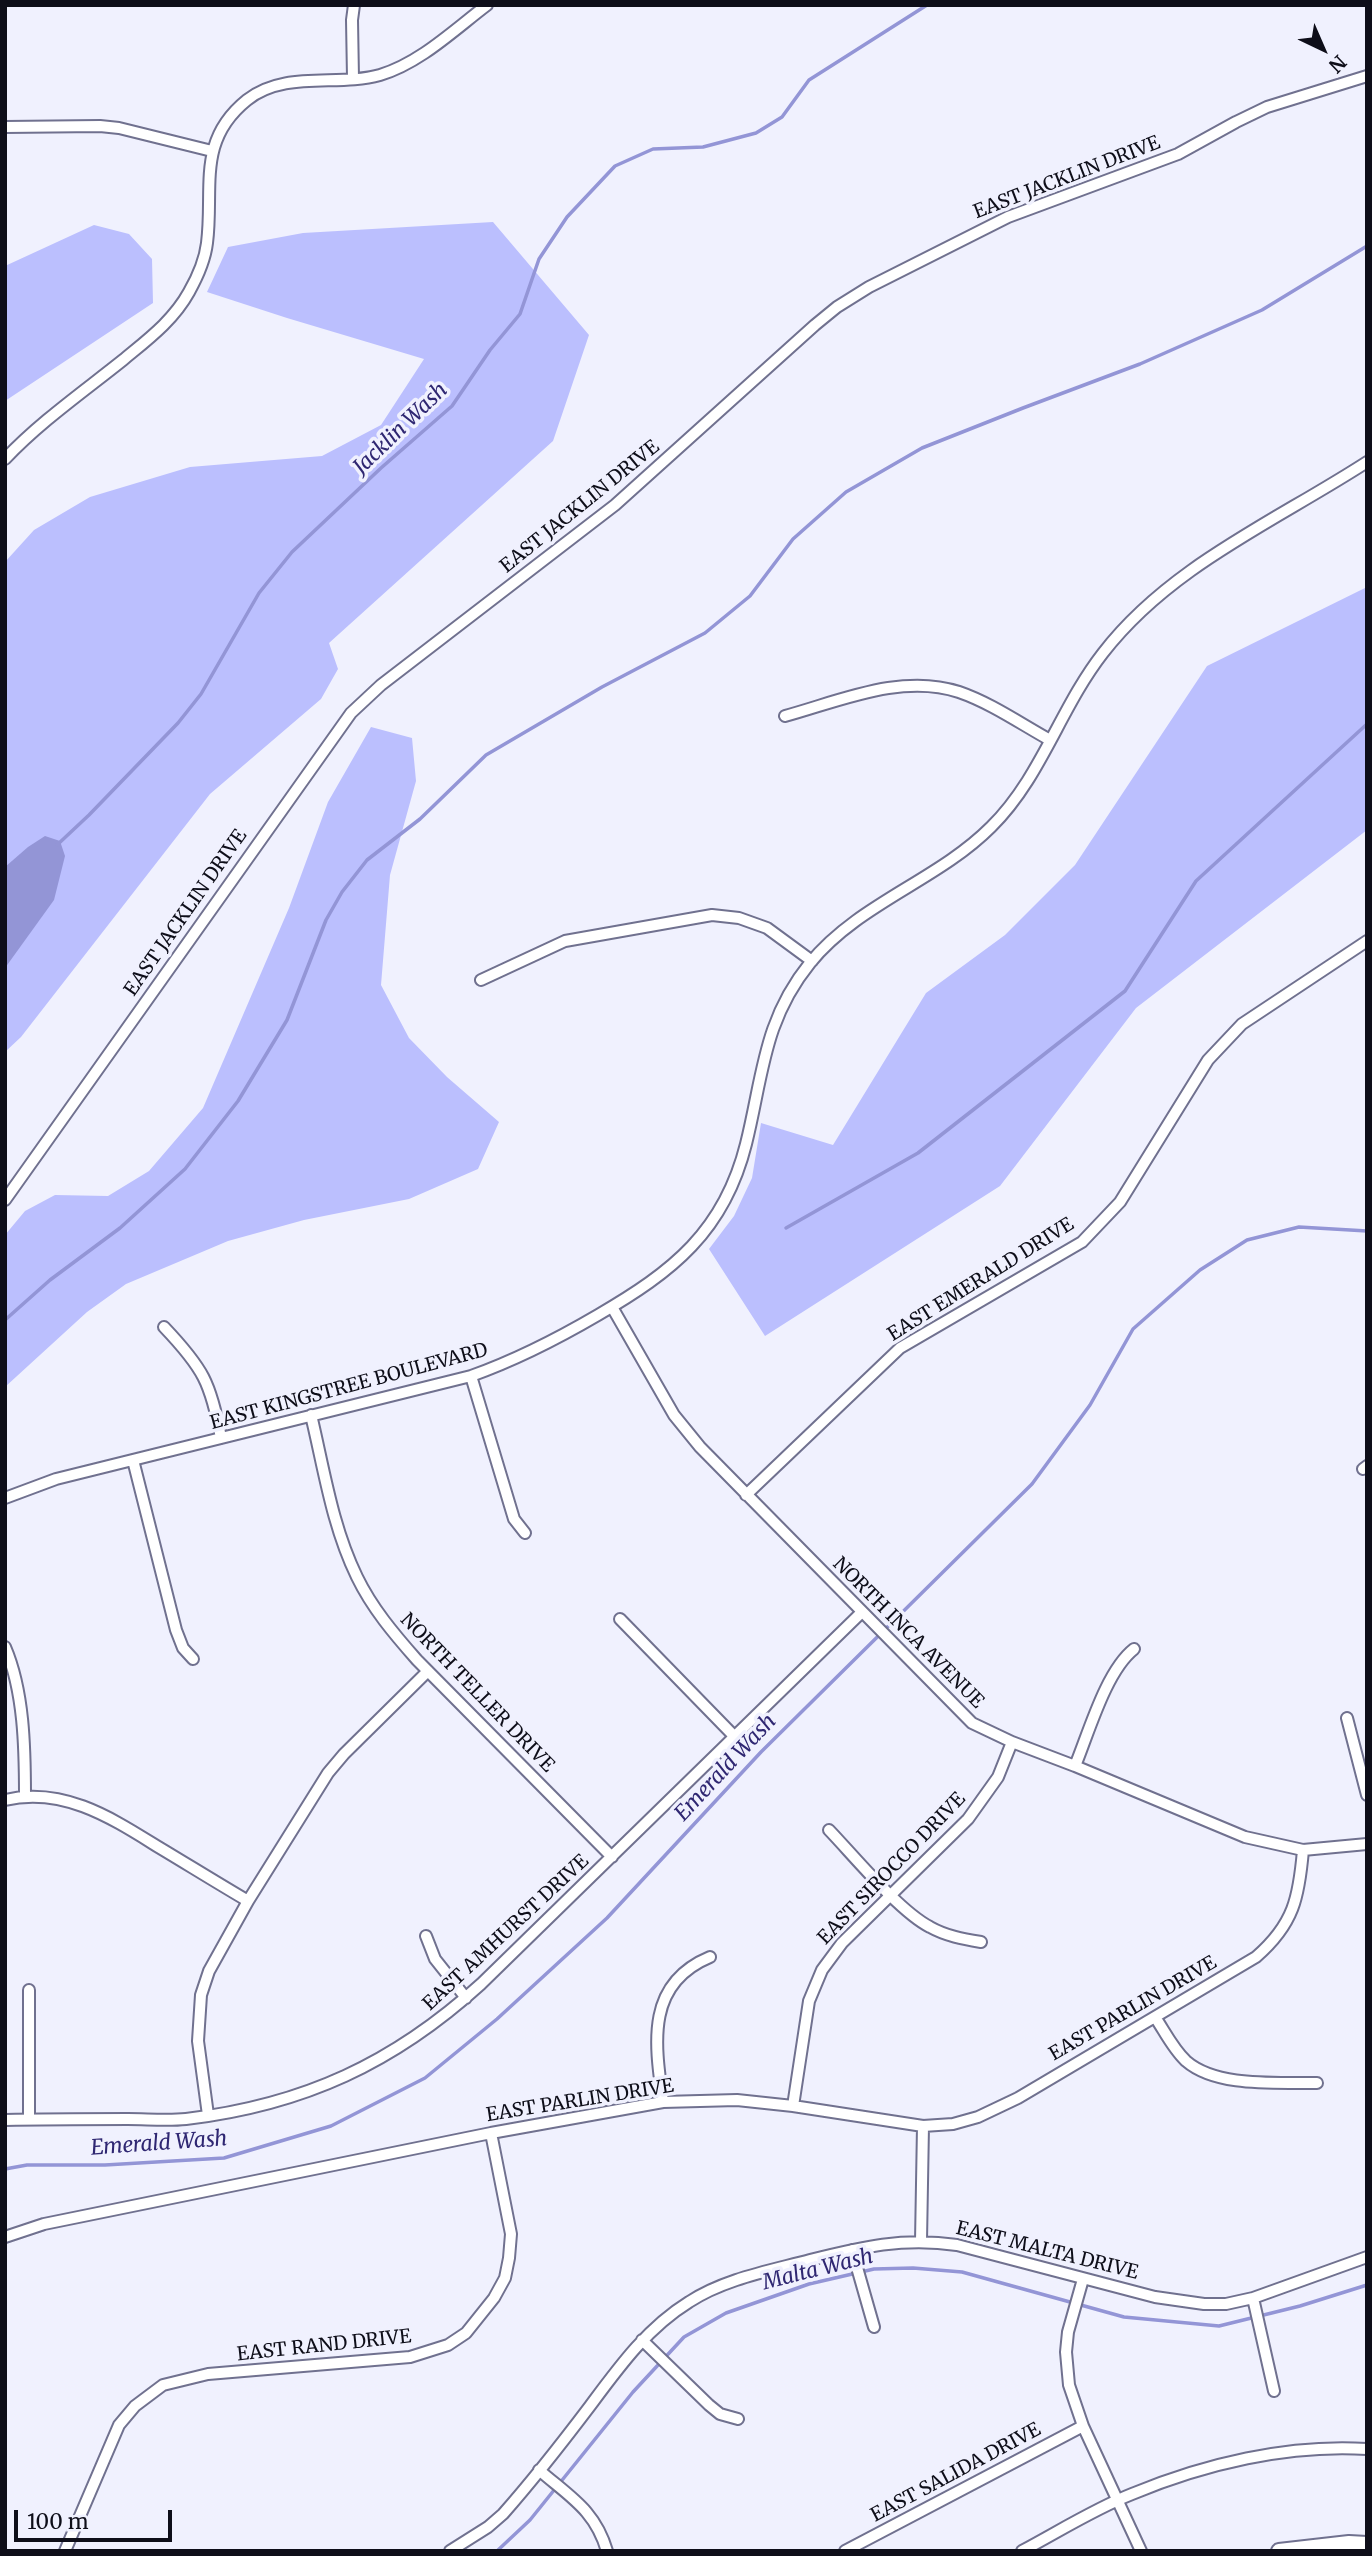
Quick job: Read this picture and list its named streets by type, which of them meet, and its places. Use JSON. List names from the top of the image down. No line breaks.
{"streets":{"street":["EAST JACKLIN DRIVE","EAST EMERALD DRIVE","EAST KINGSTREE BOULEVARD","NORTH INCA AVENUE","NORTH TELLER DRIVE","EAST SIROCCO DRIVE","EAST AMHURST DRIVE","EAST PARLIN DRIVE","EAST MALTA DRIVE","EAST RAND DRIVE","EAST SALIDA DRIVE"]},"crossings":[["EAST EMERALD DRIVE","NORTH INCA AVENUE"],["EAST KINGSTREE BOULEVARD","NORTH INCA AVENUE"],["EAST KINGSTREE BOULEVARD","NORTH TELLER DRIVE"],["NORTH INCA AVENUE","EAST SIROCCO DRIVE"],["NORTH INCA AVENUE","EAST AMHURST DRIVE"],["NORTH INCA AVENUE","EAST PARLIN DRIVE"],["NORTH TELLER DRIVE","EAST AMHURST DRIVE"],["EAST SIROCCO DRIVE","EAST PARLIN DRIVE"],["EAST PARLIN DRIVE","EAST RAND DRIVE"]],"water":["Jacklin Wash","Emerald Wash","Malta Wash"],"scale_bar":"100 m","north":"bottom right"}
